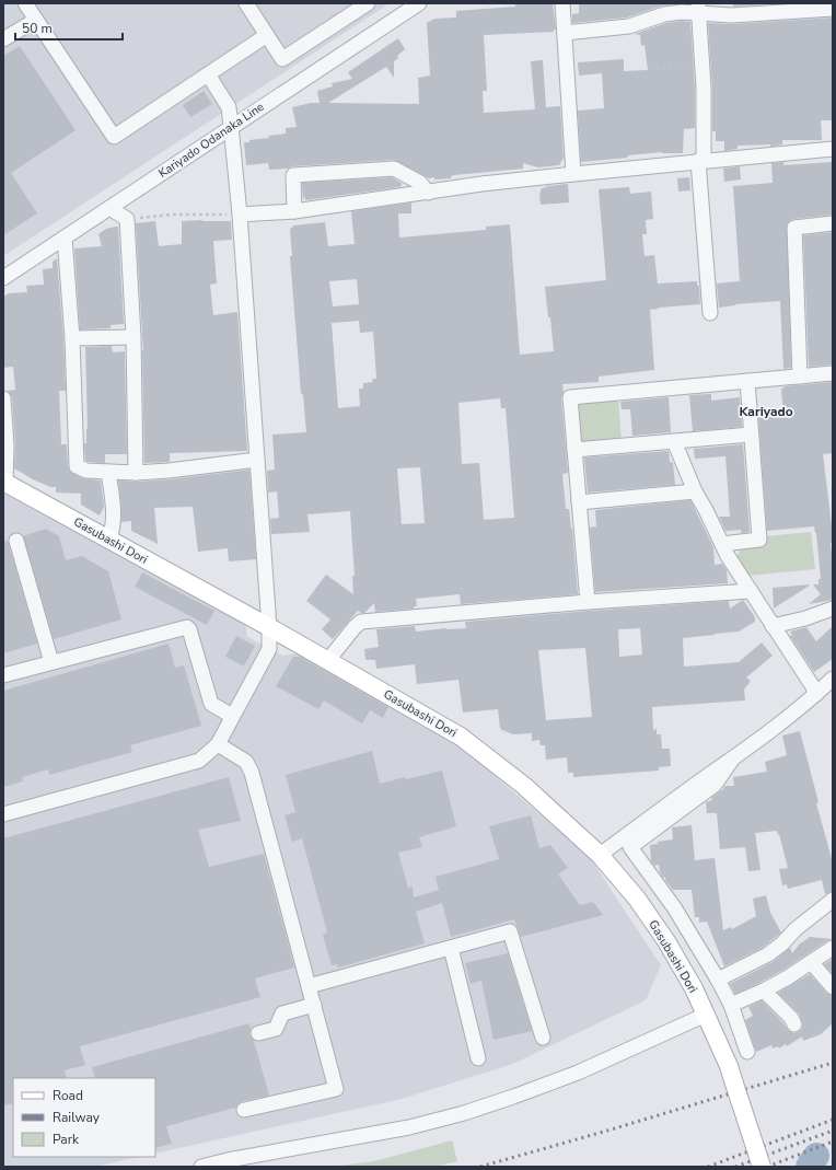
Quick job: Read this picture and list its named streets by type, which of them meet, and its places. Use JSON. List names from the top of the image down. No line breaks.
{"streets":{"main road":["Gasubashi Dori"],"street":["Kariyado Odanaka Line"]},"districts":["Kariyado"],"legend":["Road","Railway","Park"],"scale_bar":"50 m"}
